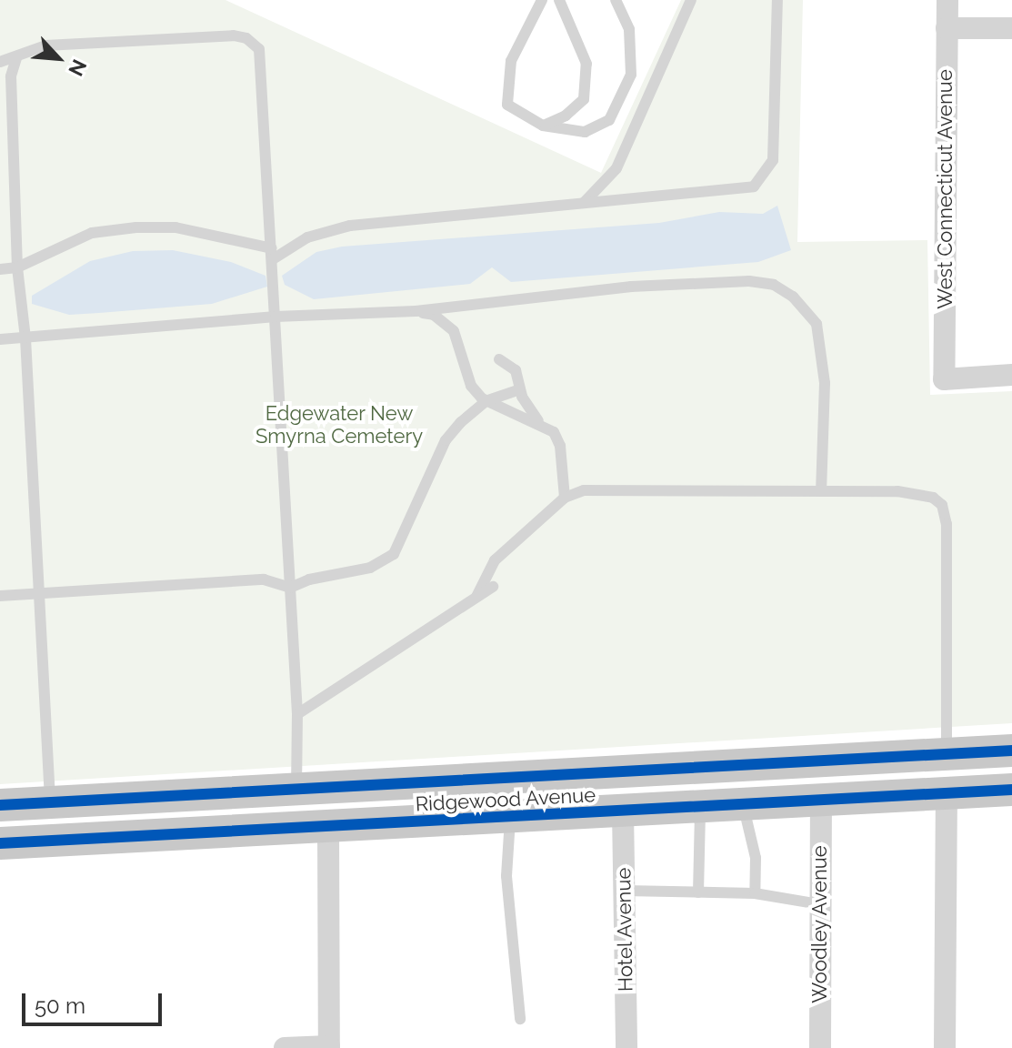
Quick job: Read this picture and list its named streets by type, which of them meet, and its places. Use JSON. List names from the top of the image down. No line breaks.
{"streets":{"main road":["Ridgewood Avenue"],"street":["West Connecticut Avenue","Woodley Avenue","Hotel Avenue"]},"crossings":[["Ridgewood Avenue","Woodley Avenue"],["Ridgewood Avenue","Hotel Avenue"]],"parks":["Edgewater New Smyrna Cemetery"],"scale_bar":"50 m","north":"bottom right"}
